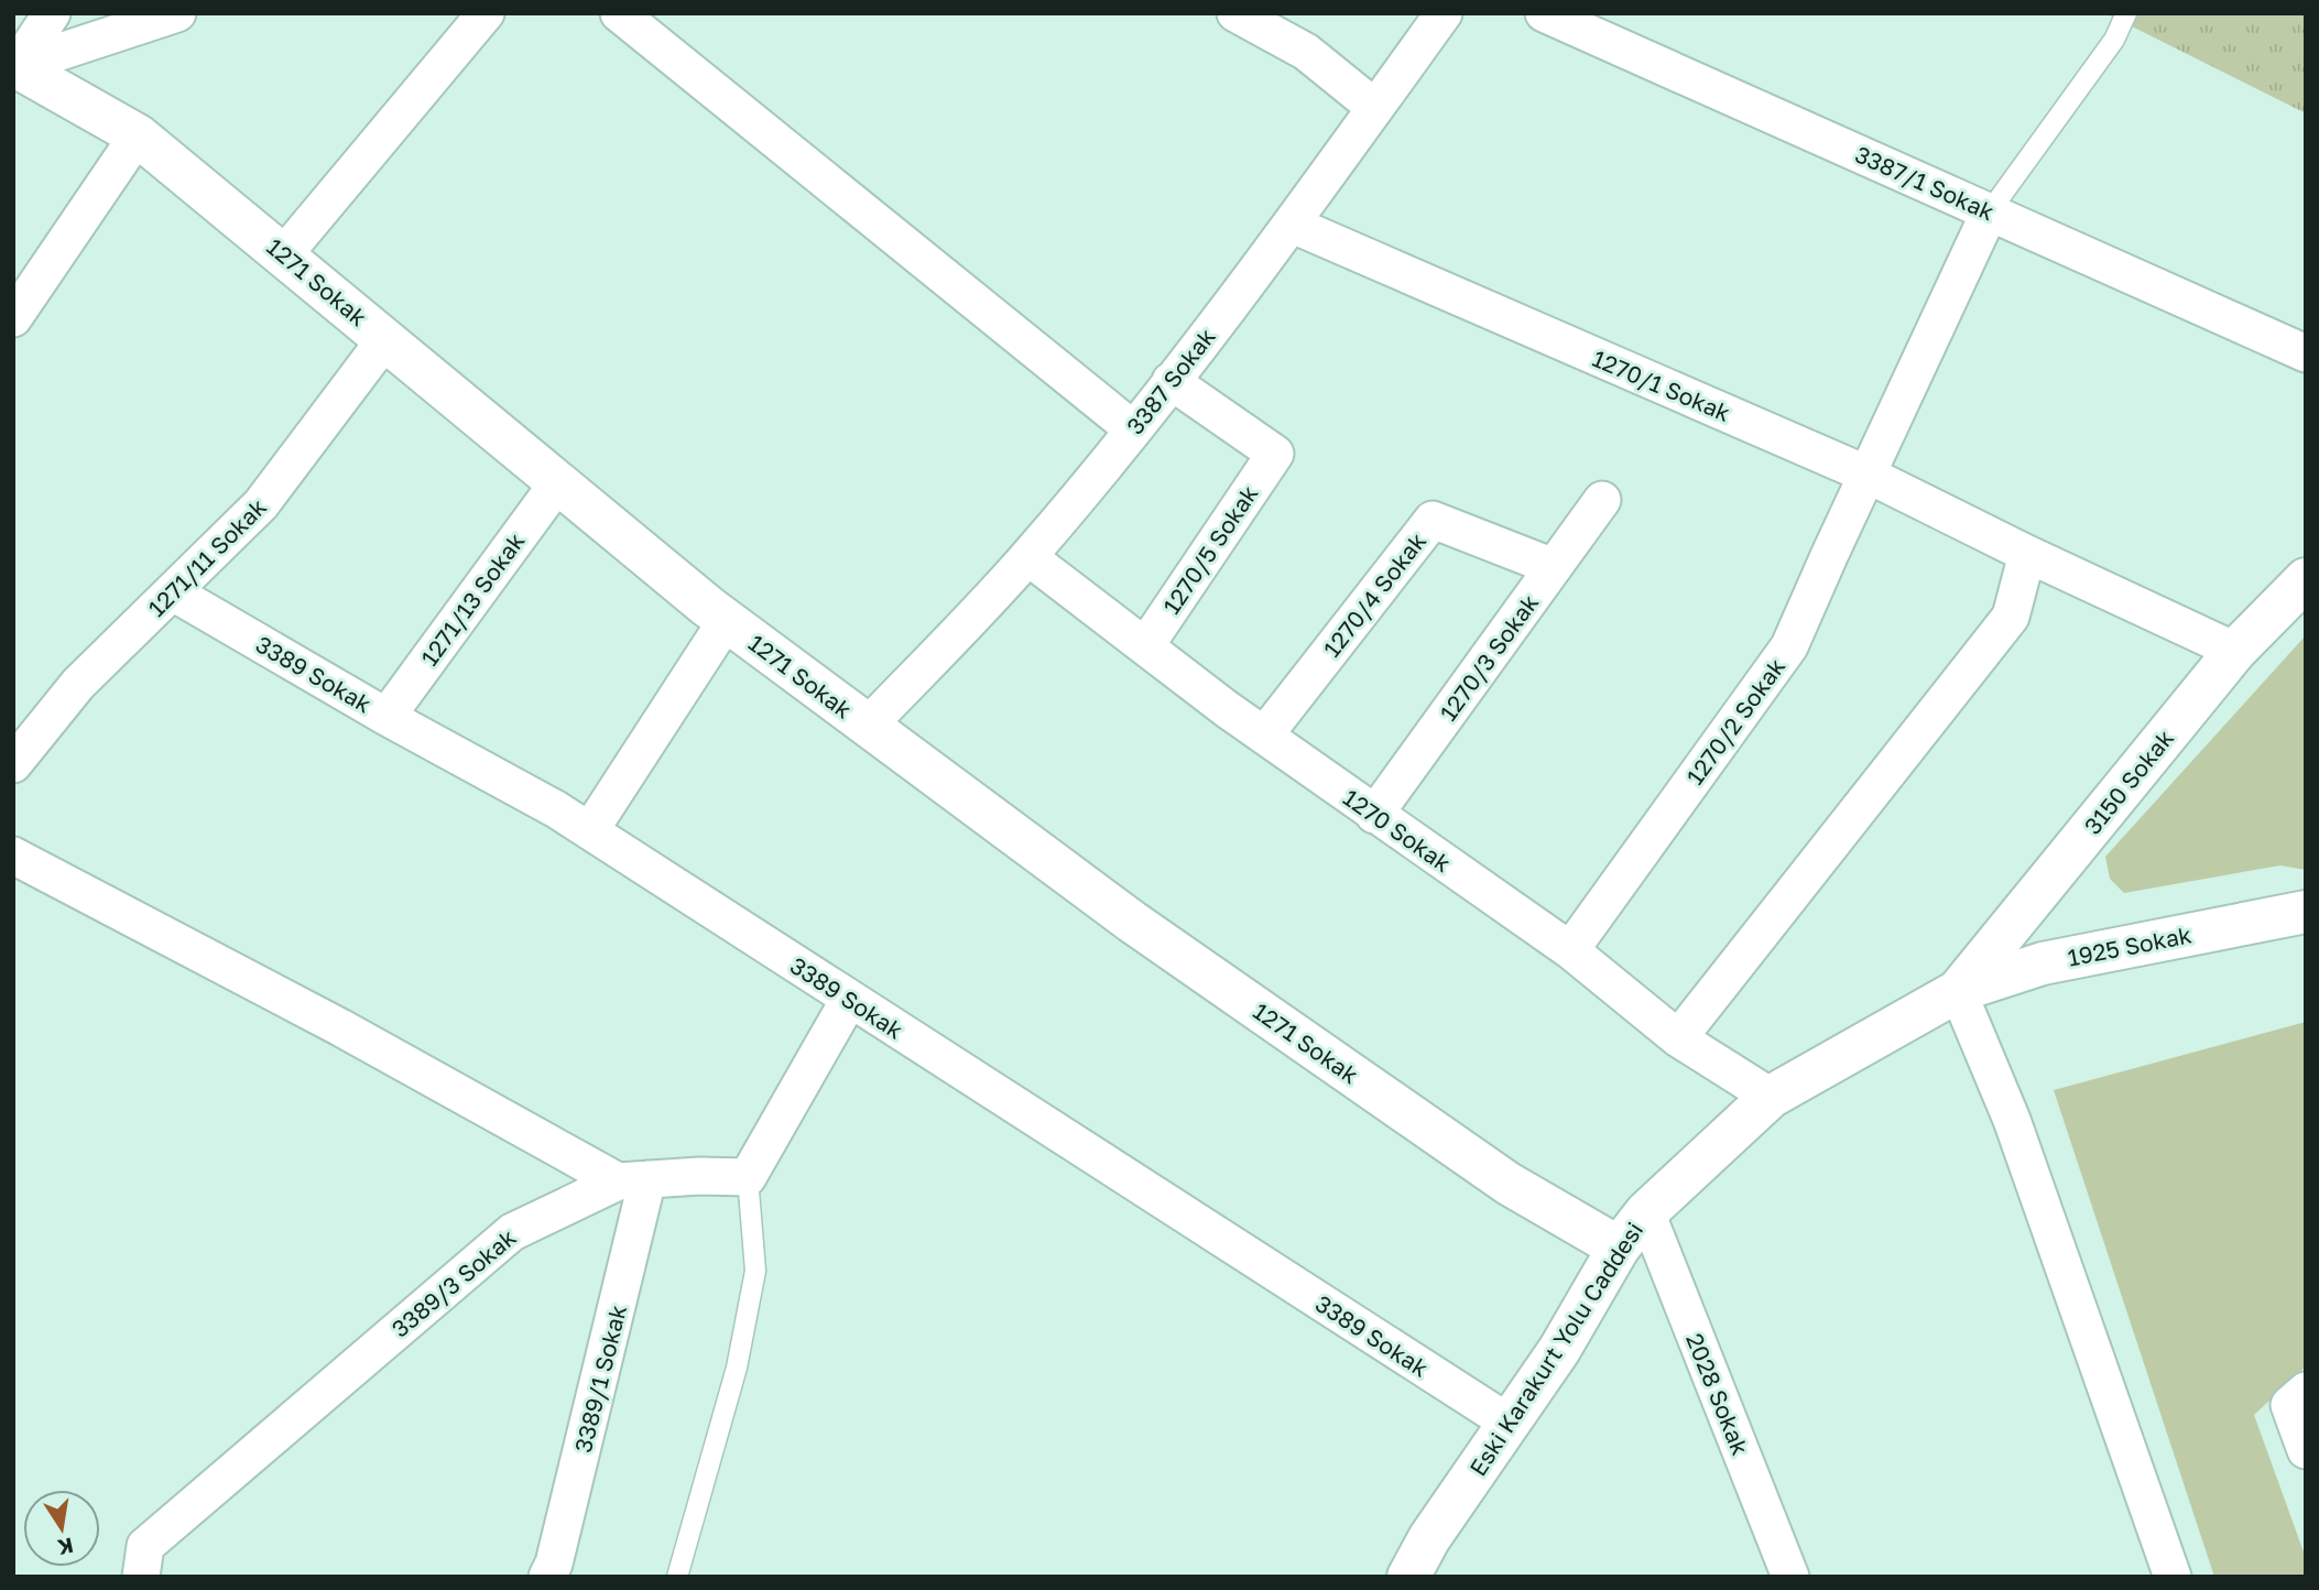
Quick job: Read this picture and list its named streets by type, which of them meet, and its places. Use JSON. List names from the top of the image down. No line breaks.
{"streets":{"street":["3387/1 Sokak","1271 Sokak","3387 Sokak","1270/1 Sokak","1270/5 Sokak","1271/11 Sokak","1270/4 Sokak","1271/13 Sokak","1270/3 Sokak","3389 Sokak","1270/2 Sokak","3150 Sokak","1270 Sokak","1925 Sokak","3389/3 Sokak","Eski Karakurt Yolu Caddesi","3389/1 Sokak","2028 Sokak"]},"crossings":[["3387/1 Sokak","1270/2 Sokak"],["1271 Sokak","3387 Sokak"],["1271 Sokak","1271/11 Sokak"],["1271 Sokak","1271/13 Sokak"],["1271 Sokak","Eski Karakurt Yolu Caddesi"],["3387 Sokak","1270/1 Sokak"],["3387 Sokak","1270/5 Sokak"],["3387 Sokak","1270 Sokak"],["1270/1 Sokak","1270/2 Sokak"],["1270/1 Sokak","3150 Sokak"],["1270/5 Sokak","1270 Sokak"],["1271/11 Sokak","3389 Sokak"],["1270/4 Sokak","1270/3 Sokak"],["1270/4 Sokak","1270 Sokak"],["1271/13 Sokak","3389 Sokak"],["1270/3 Sokak","1270 Sokak"],["3389 Sokak","Eski Karakurt Yolu Caddesi"],["1270/2 Sokak","1270 Sokak"],["3150 Sokak","1925 Sokak"],["3150 Sokak","Eski Karakurt Yolu Caddesi"],["1270 Sokak","Eski Karakurt Yolu Caddesi"],["1925 Sokak","Eski Karakurt Yolu Caddesi"],["3389/3 Sokak","3389/1 Sokak"],["Eski Karakurt Yolu Caddesi","2028 Sokak"]],"north":"bottom"}
